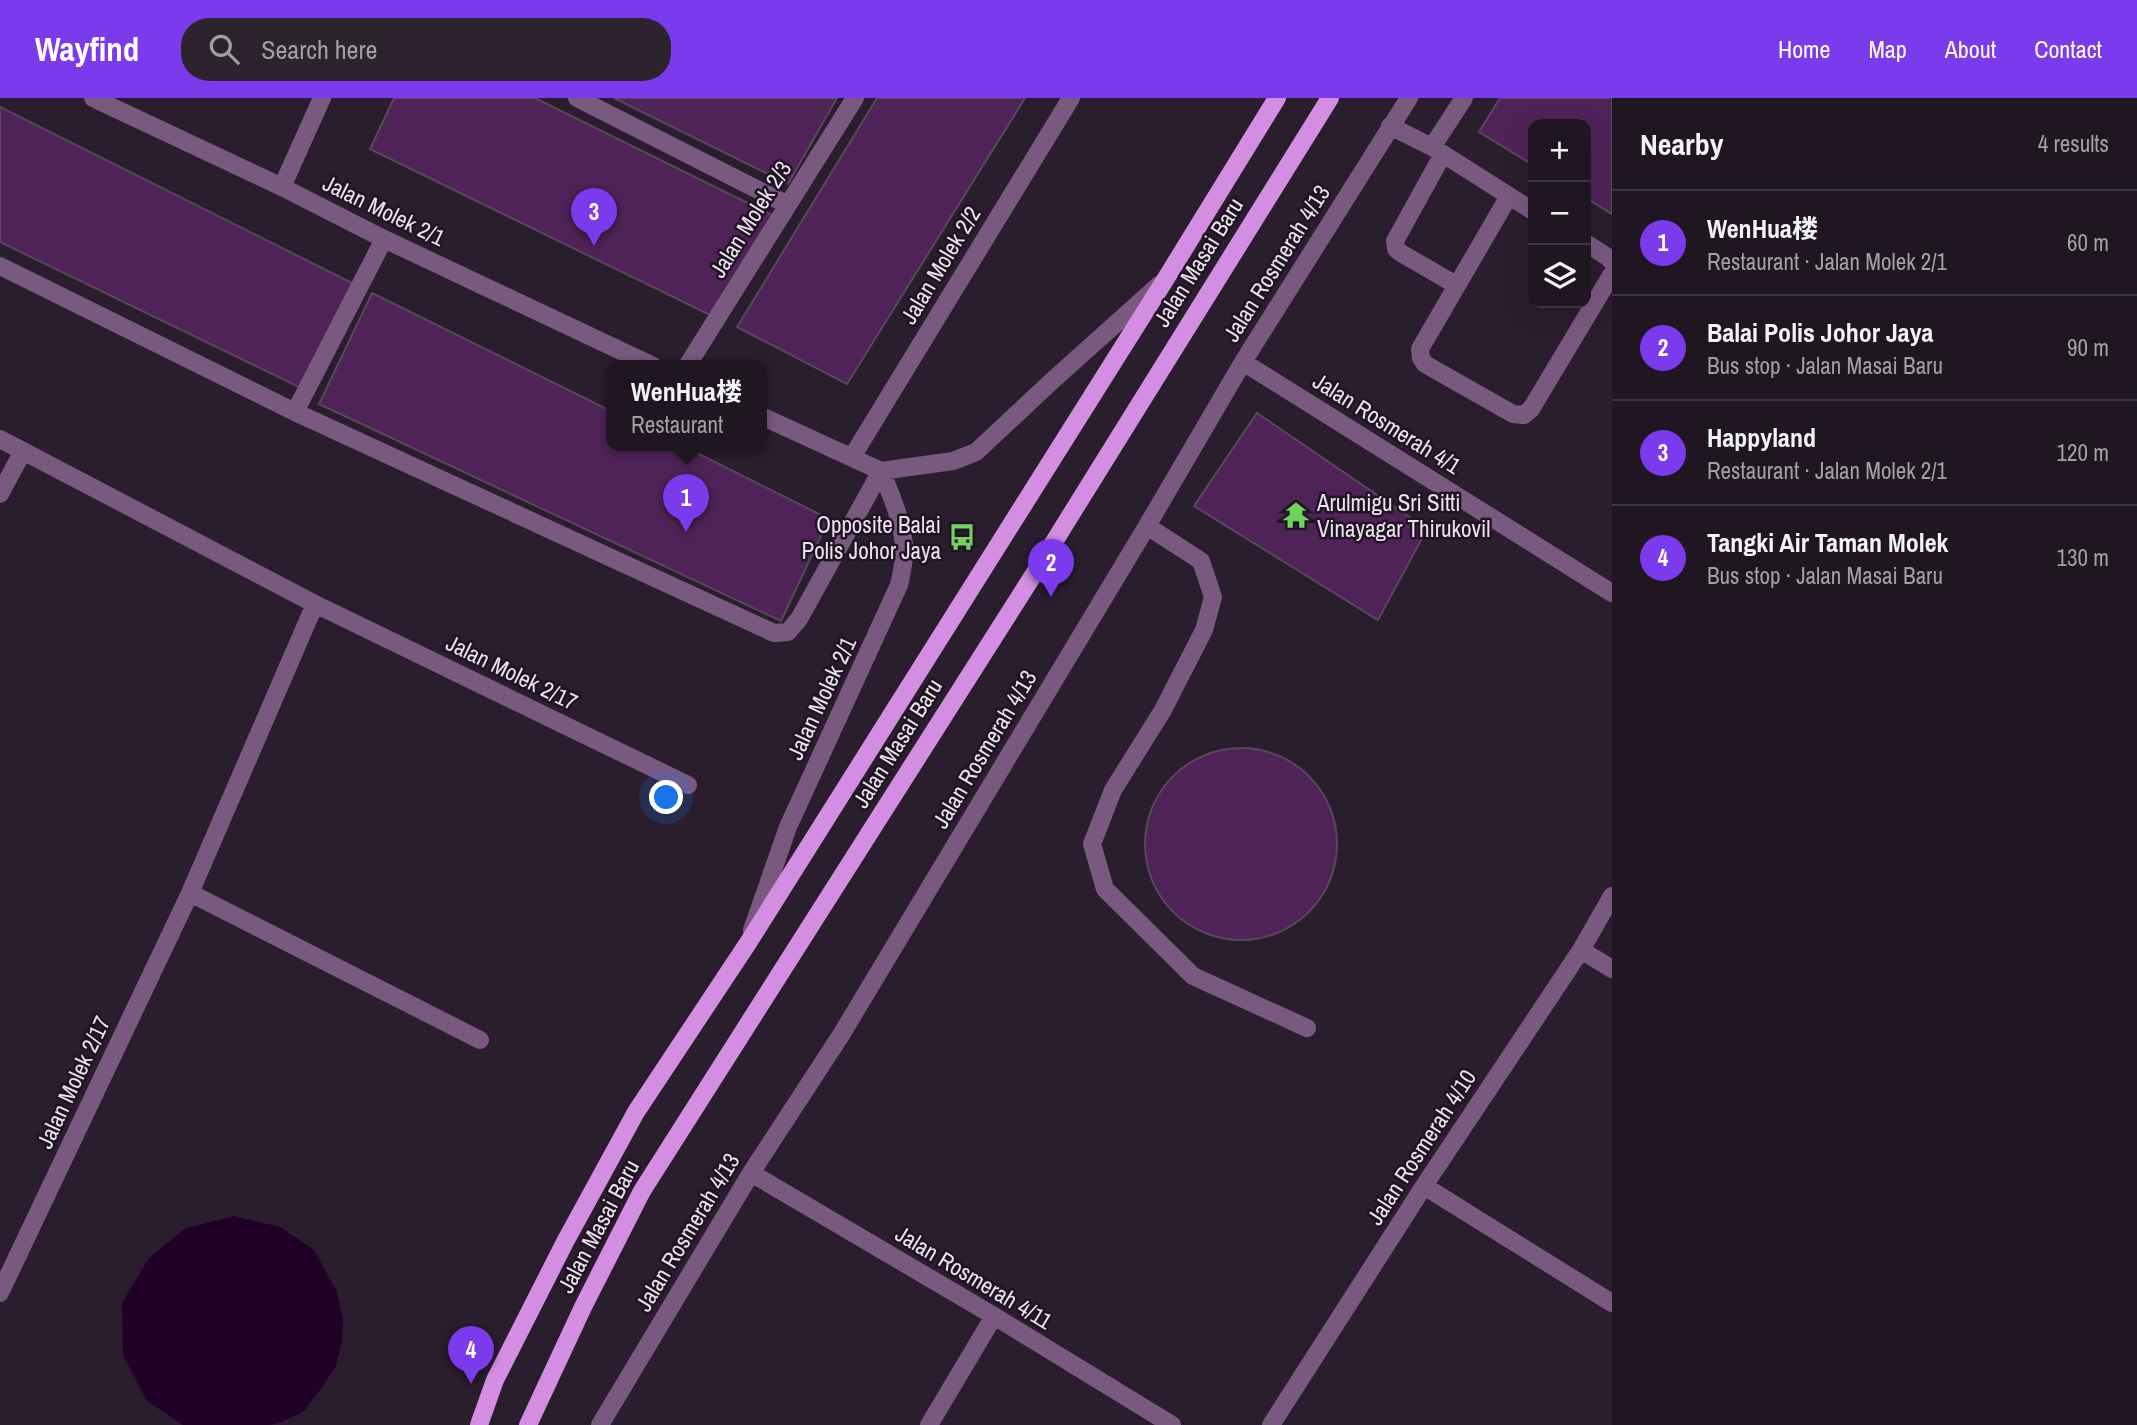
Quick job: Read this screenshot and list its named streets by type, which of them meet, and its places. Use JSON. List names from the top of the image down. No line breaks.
{"streets":{"main road":["Jalan Masai Baru"],"street":["Jalan Molek 2/1","Jalan Molek 2/3","Jalan Rosmerah 4/13","Jalan Molek 2/2","Jalan Rosmerah 4/1","Jalan Molek 2/17","Jalan Rosmerah 4/10","Jalan Rosmerah 4/11"]},"crossings":[["Jalan Molek 2/1","Jalan Masai Baru"],["Jalan Rosmerah 4/13","Jalan Rosmerah 4/1"],["Jalan Rosmerah 4/13","Jalan Rosmerah 4/11"]],"places":{"temple":["Arulmigu Sri Sitti Vinayagar Thirukovil"],"bus stop":["Opposite Balai Polis Johor Jaya"]},"page":{"header":"Wayfind","search":"Search here","nav":["Home","Map","About","Contact"],"heading":["Nearby","4 results"],"map_buttons":["+","−"],"pins":["3","1","2","4"],"list":[{"mark":"1","name":"WenHua楼","note":"Restaurant · Jalan Molek 2/1","value":"60 m"},{"mark":"2","name":"Balai Polis Johor Jaya","note":"Bus stop · Jalan Masai Baru","value":"90 m"},{"mark":"3","name":"Happyland","note":"Restaurant · Jalan Molek 2/1","value":"120 m"},{"mark":"4","name":"Tangki Air Taman Molek","note":"Bus stop · Jalan Masai Baru","value":"130 m"}],"popup":["WenHua楼","Restaurant"]}}
